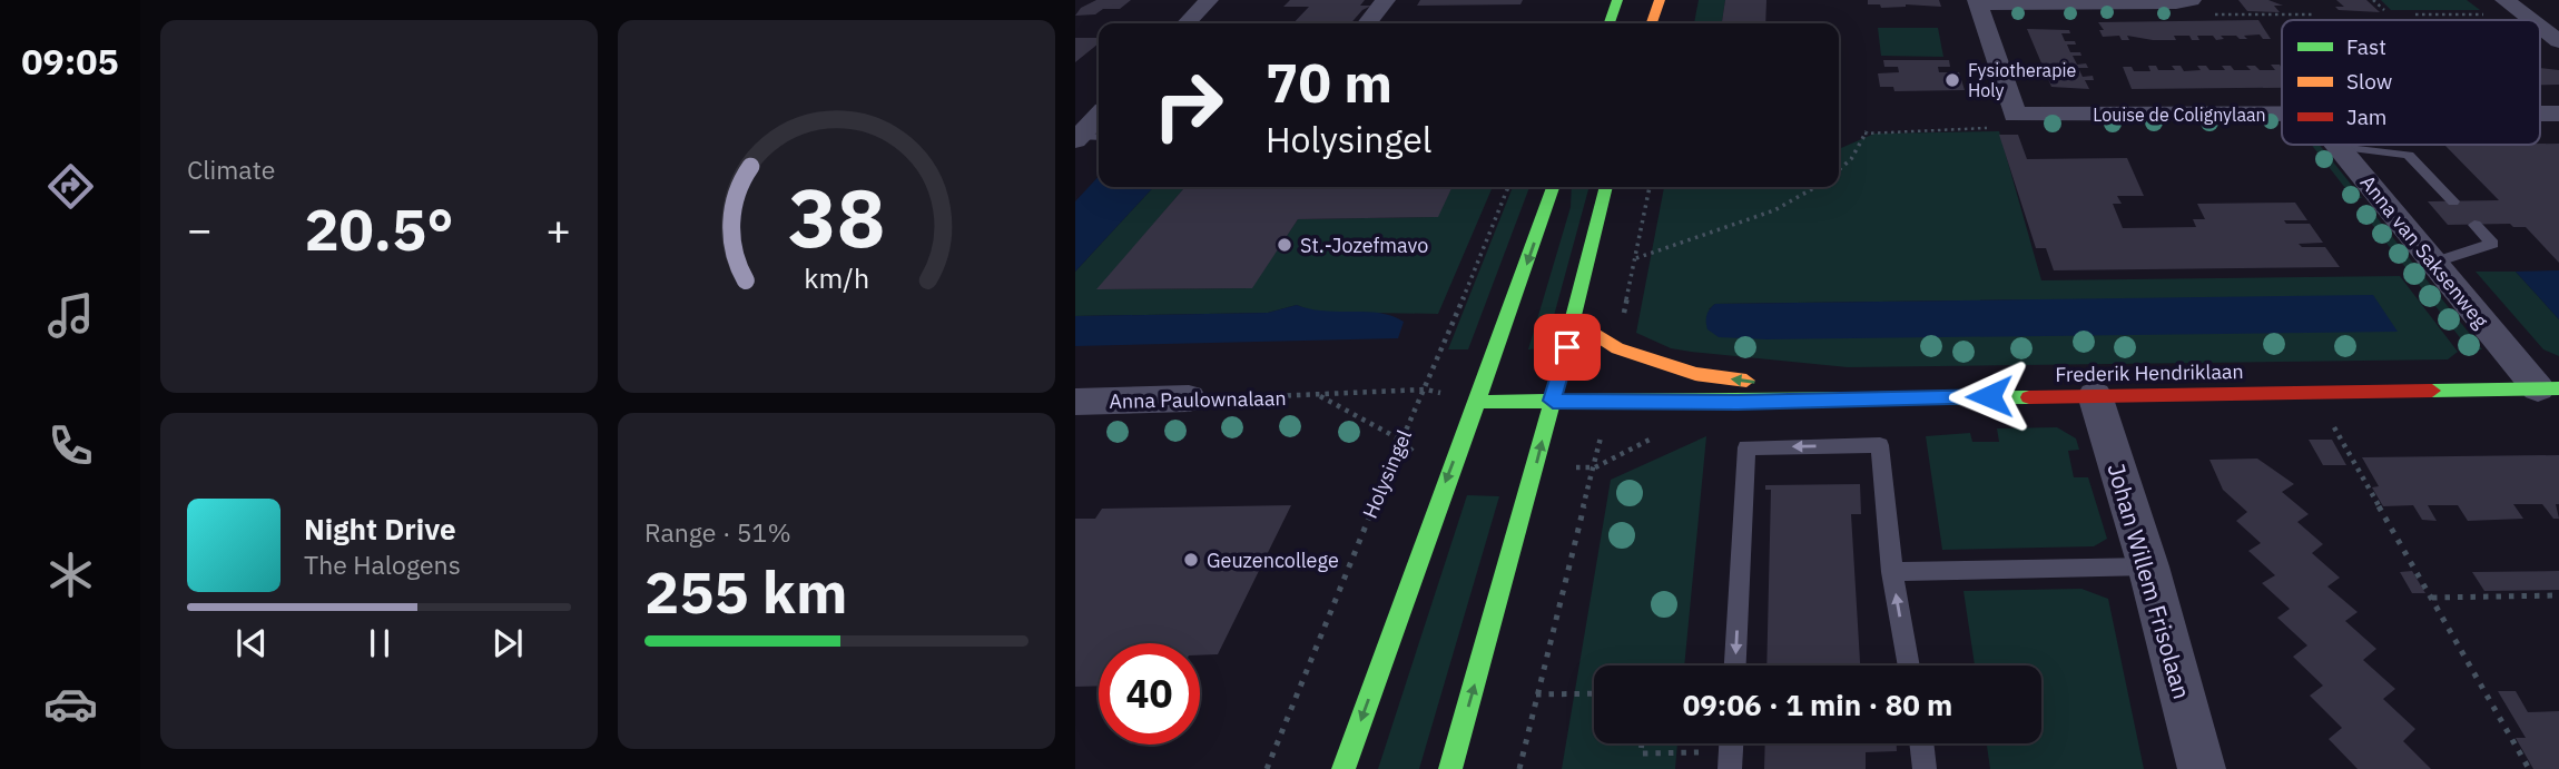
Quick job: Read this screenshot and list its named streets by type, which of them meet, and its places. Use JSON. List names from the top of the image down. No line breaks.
{"streets":{"street":["Louise de Colignylaan","Anna van Saksenweg","Frederik Hendriklaan","Anna Paulownalaan","Johan Willem Frisolaan"],"path":["Holysingel"]},"crossings":[["Anna van Saksenweg","Frederik Hendriklaan"],["Frederik Hendriklaan","Johan Willem Frisolaan"],["Anna Paulownalaan","Holysingel"]],"places":["Fysiotherapie Holy","St.-Jozefmavo","Geuzencollege"],"legend":["Fast","Slow","Jam"],"page":{"tabs":"09:05","tile":["Climate",["Range · 51%","255 km"]],"turn":["70 m","Holysingel"],"heat":["−","20.5°","+"],"song":["Night Drive","The Halogens"],"limit":"40","trip":"09:06 · 1 min · 80 m","gauge":["38","km/h"]}}
